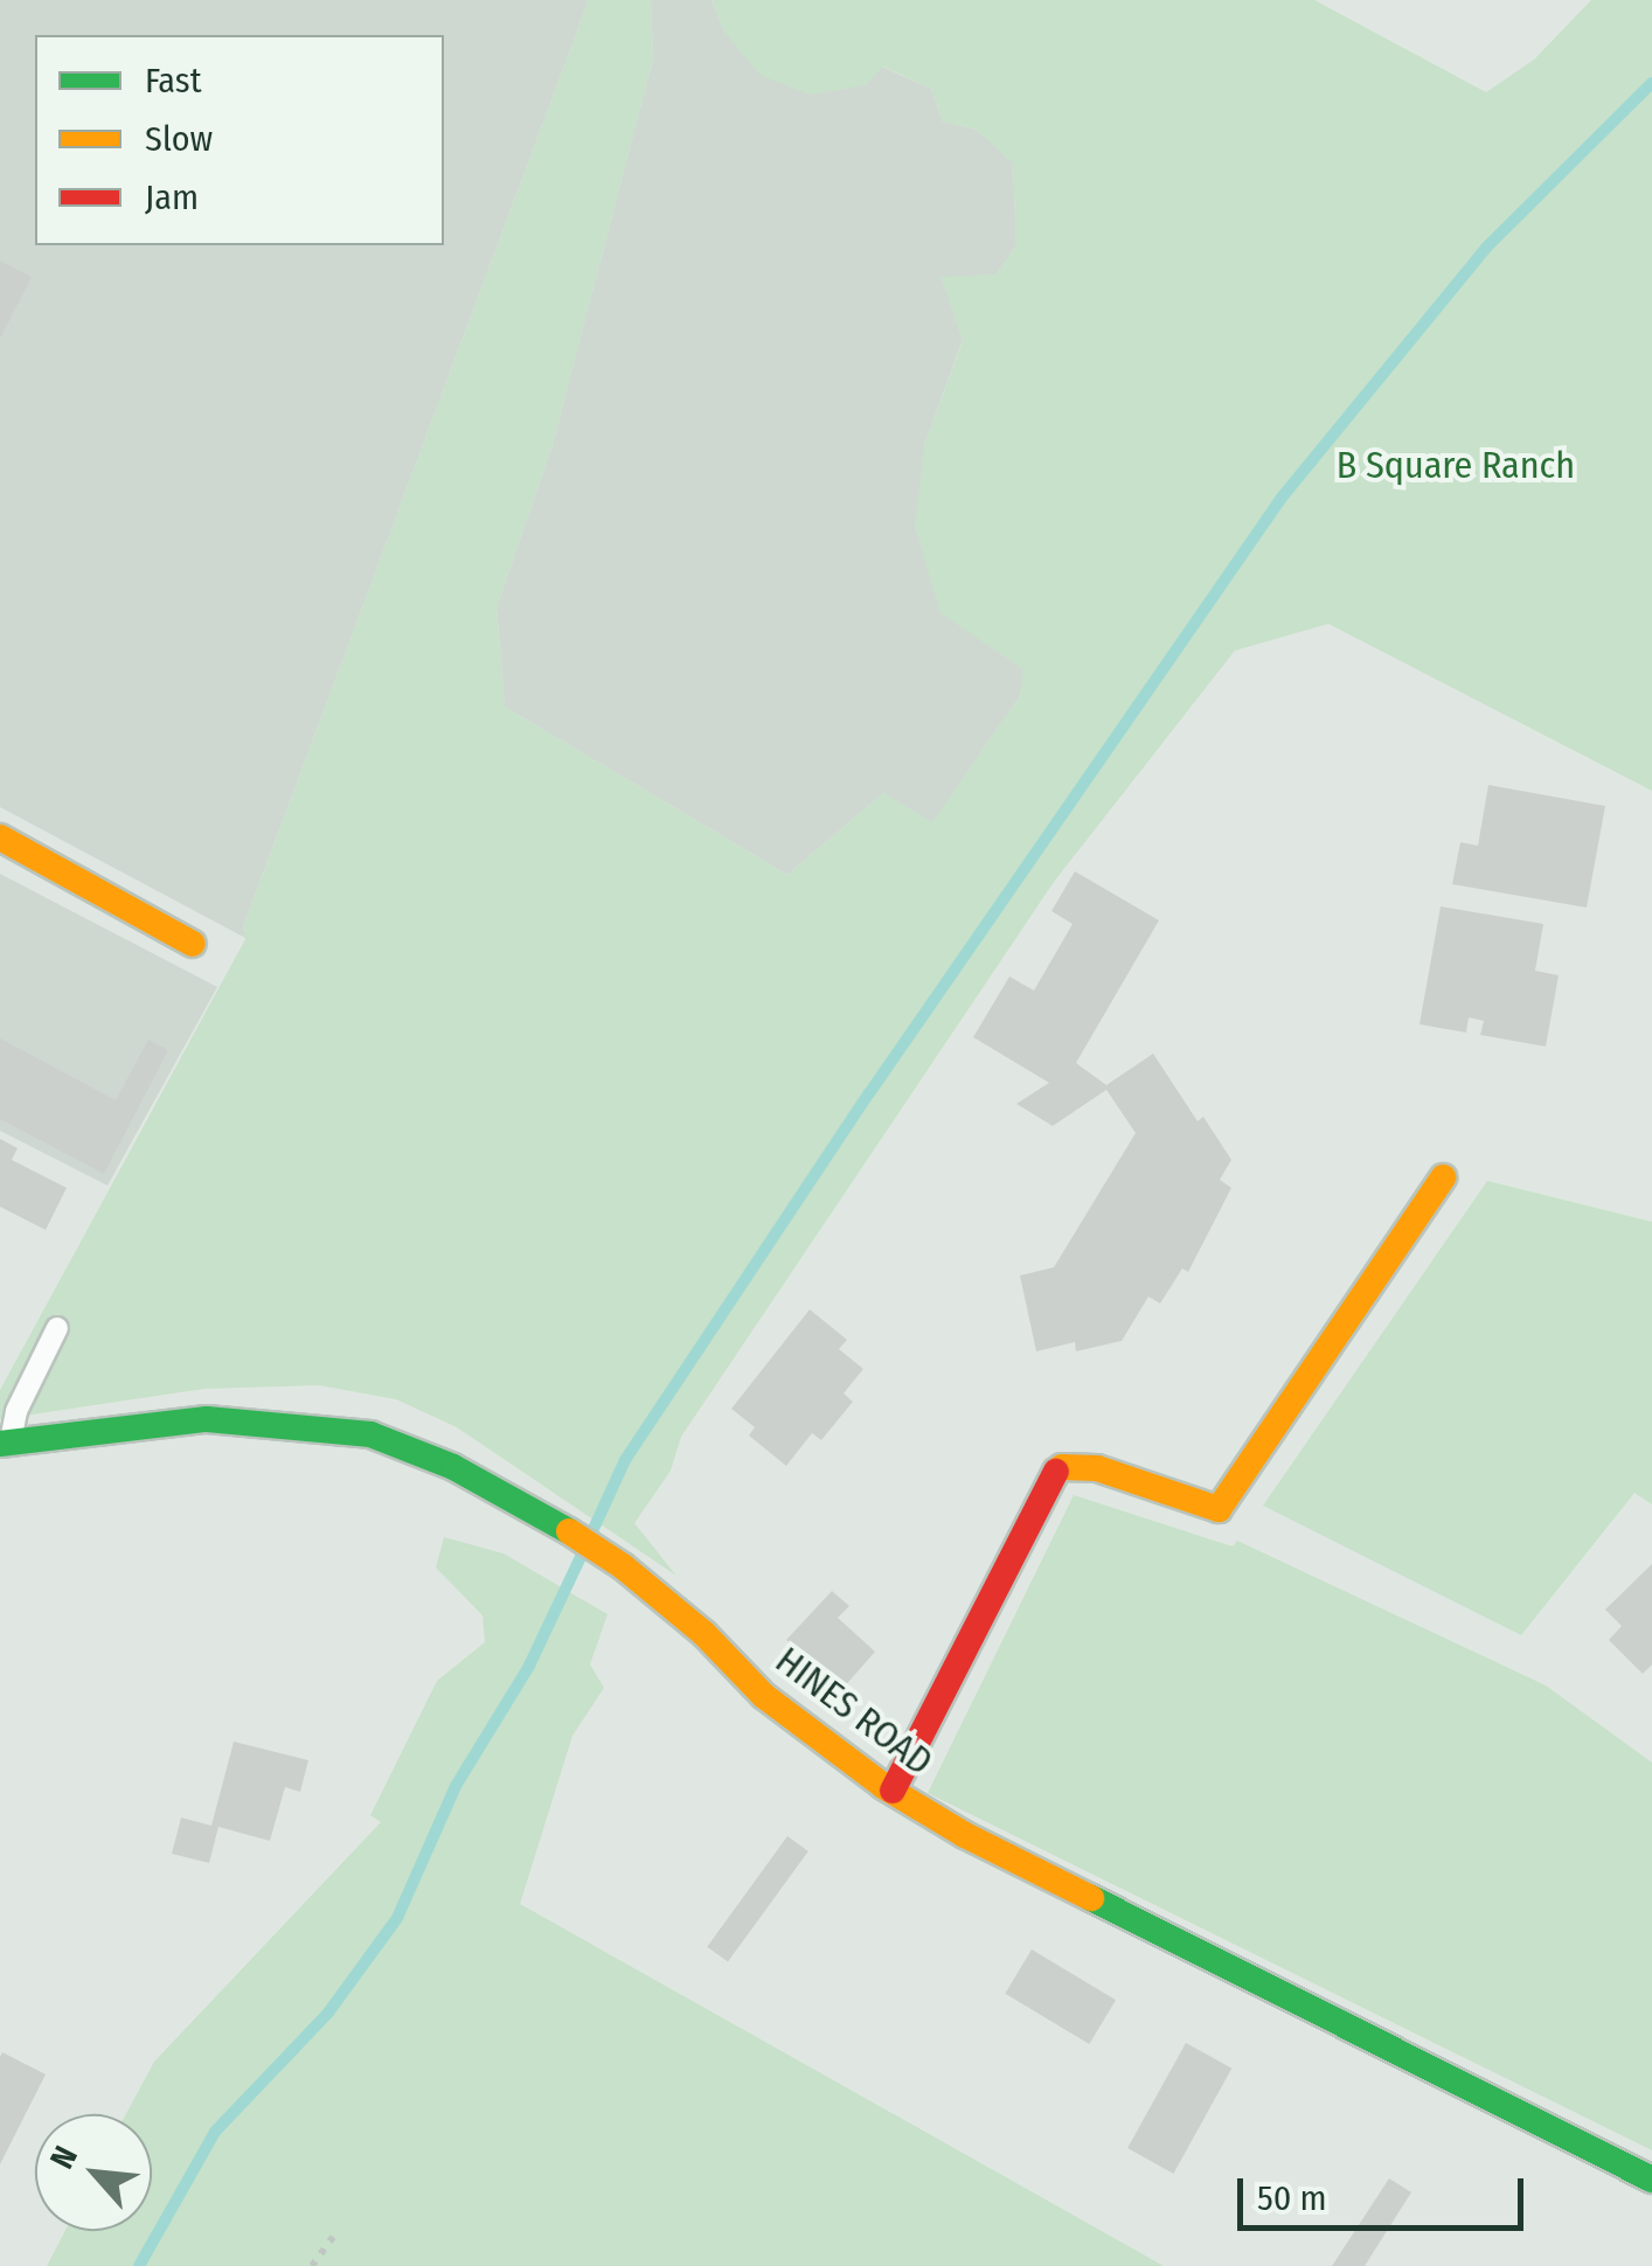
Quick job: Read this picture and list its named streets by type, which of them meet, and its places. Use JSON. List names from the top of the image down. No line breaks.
{"streets":{"street":["HINES ROAD"]},"parks":["B Square Ranch"],"legend":["Fast","Slow","Jam"],"scale_bar":"50 m","north":"top left"}
